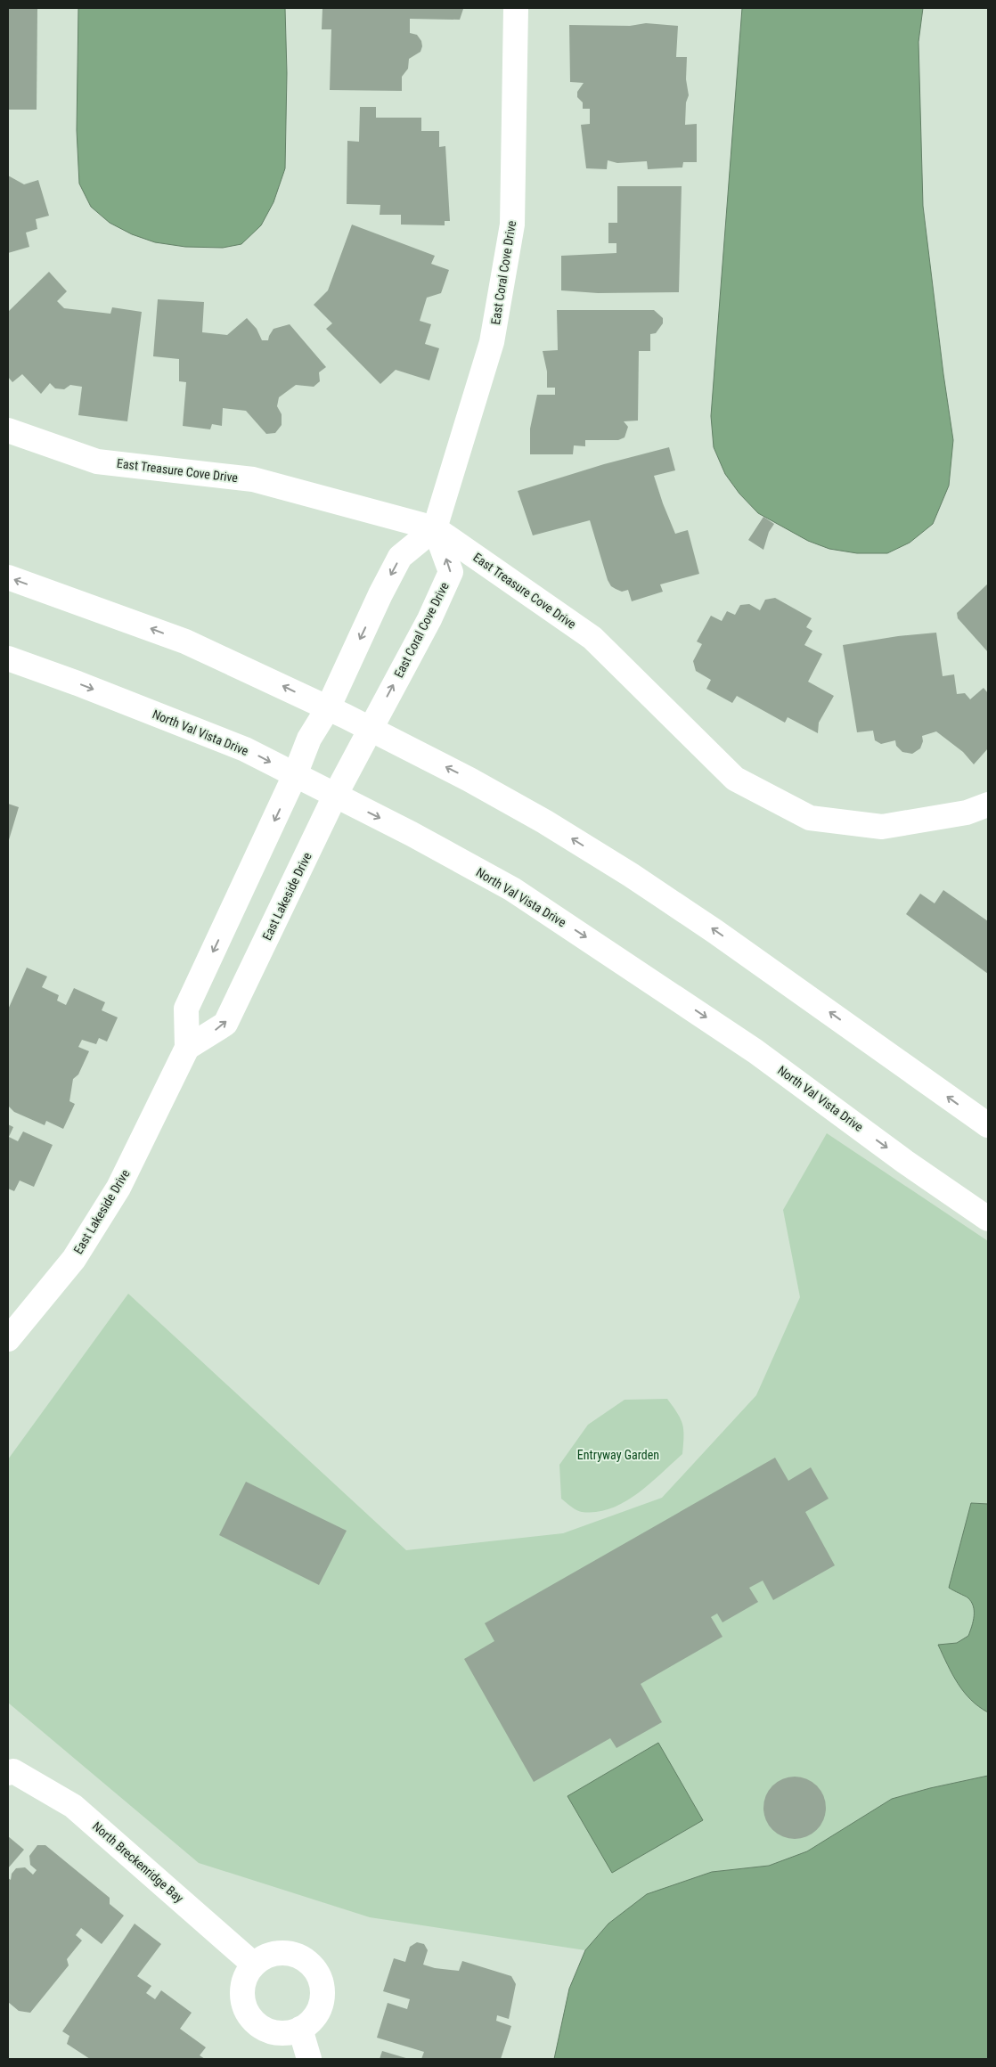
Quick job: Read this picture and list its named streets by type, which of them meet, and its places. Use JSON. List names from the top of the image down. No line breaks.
{"streets":{"street":["East Coral Cove Drive","East Treasure Cove Drive","North Val Vista Drive","East Lakeside Drive","North Breckenridge Bay"]},"crossings":[["East Coral Cove Drive","East Treasure Cove Drive"],["East Coral Cove Drive","East Lakeside Drive"],["North Val Vista Drive","East Lakeside Drive"]],"parks":["Entryway Garden"]}
